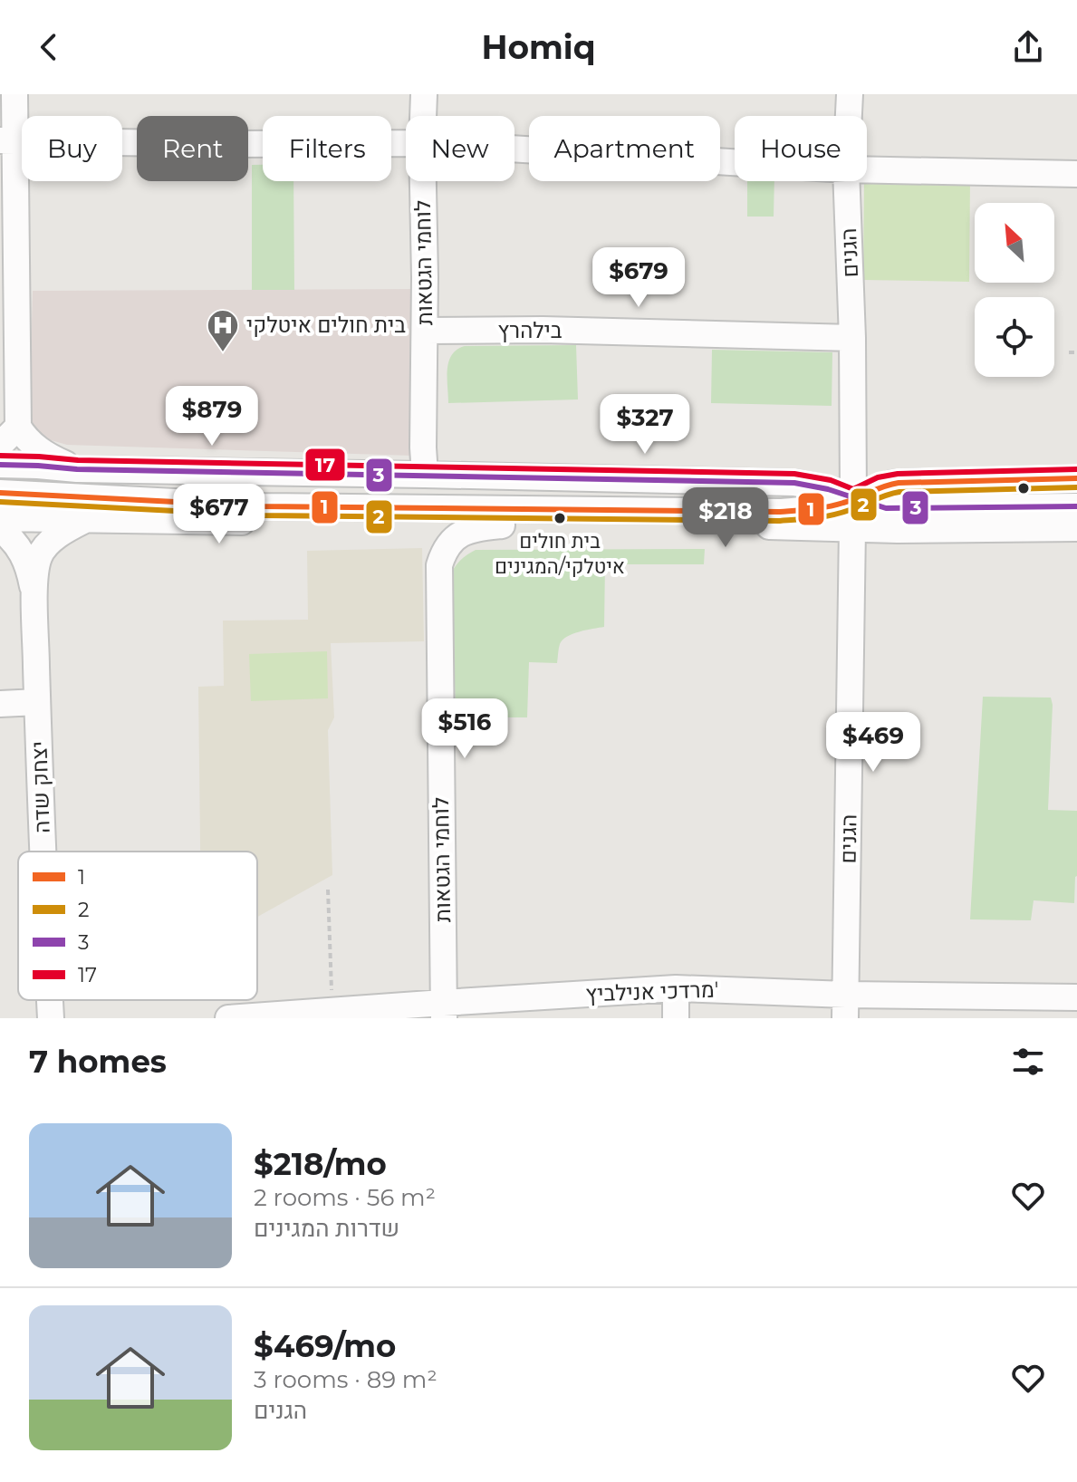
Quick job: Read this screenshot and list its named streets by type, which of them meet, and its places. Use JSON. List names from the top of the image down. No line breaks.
{"streets":{"street":["הגנים","לוחמי הגטאות","בילהרץ","יצחק שדה","מרדכי אנילביץ'"]},"crossings":[["הגנים","בילהרץ"],["הגנים","מרדכי אנילביץ'"],["לוחמי הגטאות","בילהרץ"],["לוחמי הגטאות","מרדכי אנילביץ'"]],"places":{"hospital":["בית חולים איטלקי"],"other":["בית חולים איטלקי/המגינים"]},"lines":["transit line 17","transit line 3","transit line 1","transit line 2"],"legend":["1","2","3","17"],"north":"top left","page":{"header":"Homiq","chip":["Buy","Rent","Filters","New","Apartment","House"],"price":["$679","$879","$327","$677","$218","$516","$469"],"heading":"7 homes","list":[{"name":"$218/mo","note":"2 rooms · 56 m² · שדרות המגינים"},{"name":"$469/mo","note":"3 rooms · 89 m² · הגנים"}]}}
